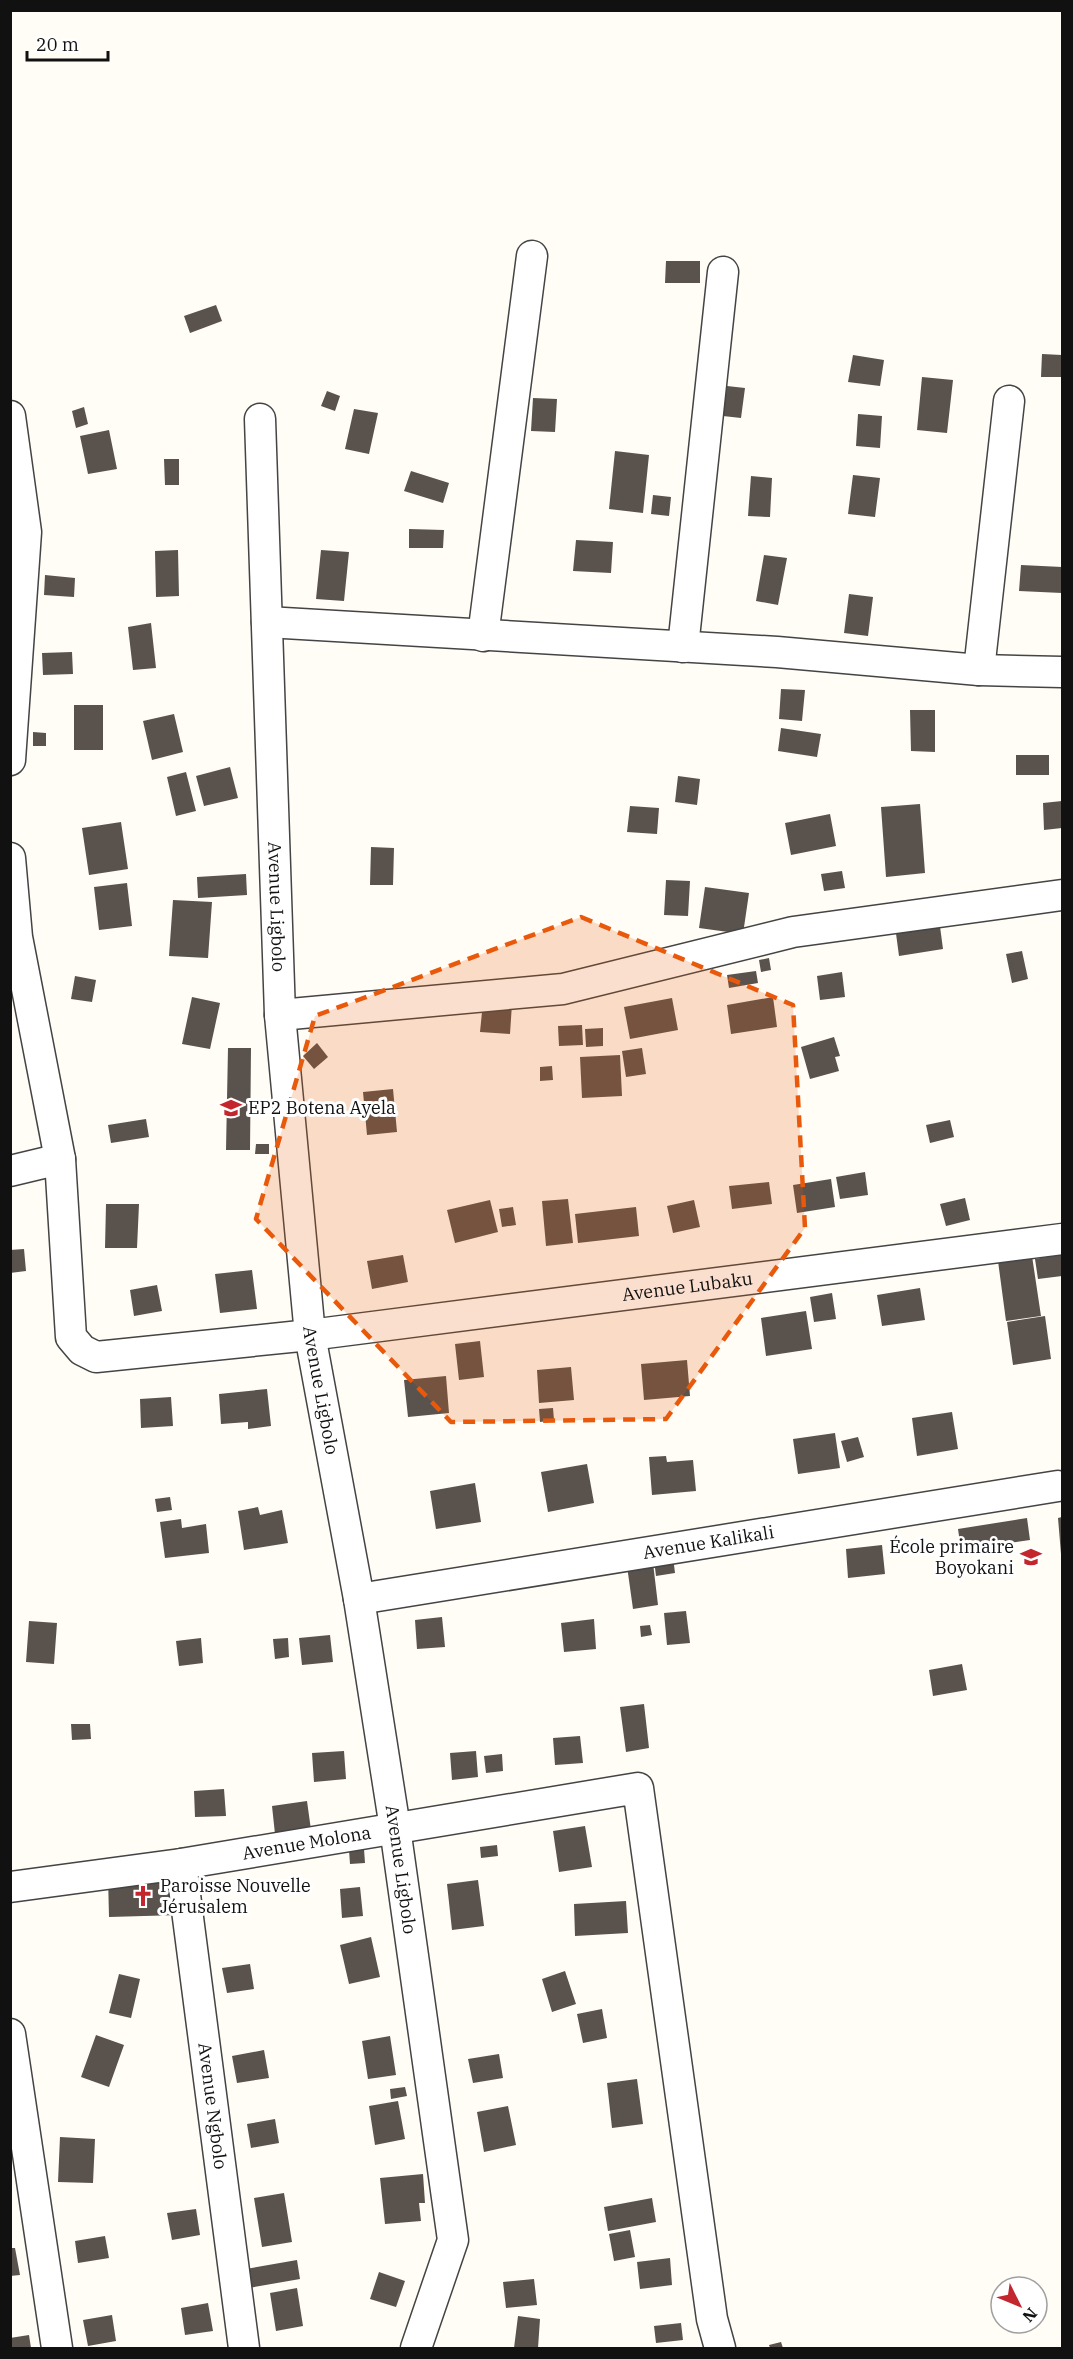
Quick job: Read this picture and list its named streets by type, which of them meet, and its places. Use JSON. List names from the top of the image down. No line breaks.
{"streets":{"street":["Avenue Ligbolo","Avenue Lubaku","Avenue Kalikali","Avenue Molona","Avenue Ngbolo"]},"crossings":[["Avenue Ligbolo","Avenue Lubaku"],["Avenue Ligbolo","Avenue Kalikali"],["Avenue Ligbolo","Avenue Molona"],["Avenue Molona","Avenue Ngbolo"]],"places":{"school or university":["EP2 Botena Ayela","École primaire Boyokani"],"church":["Paroisse Nouvelle Jérusalem"]},"scale_bar":"20 m","north":"bottom right"}
